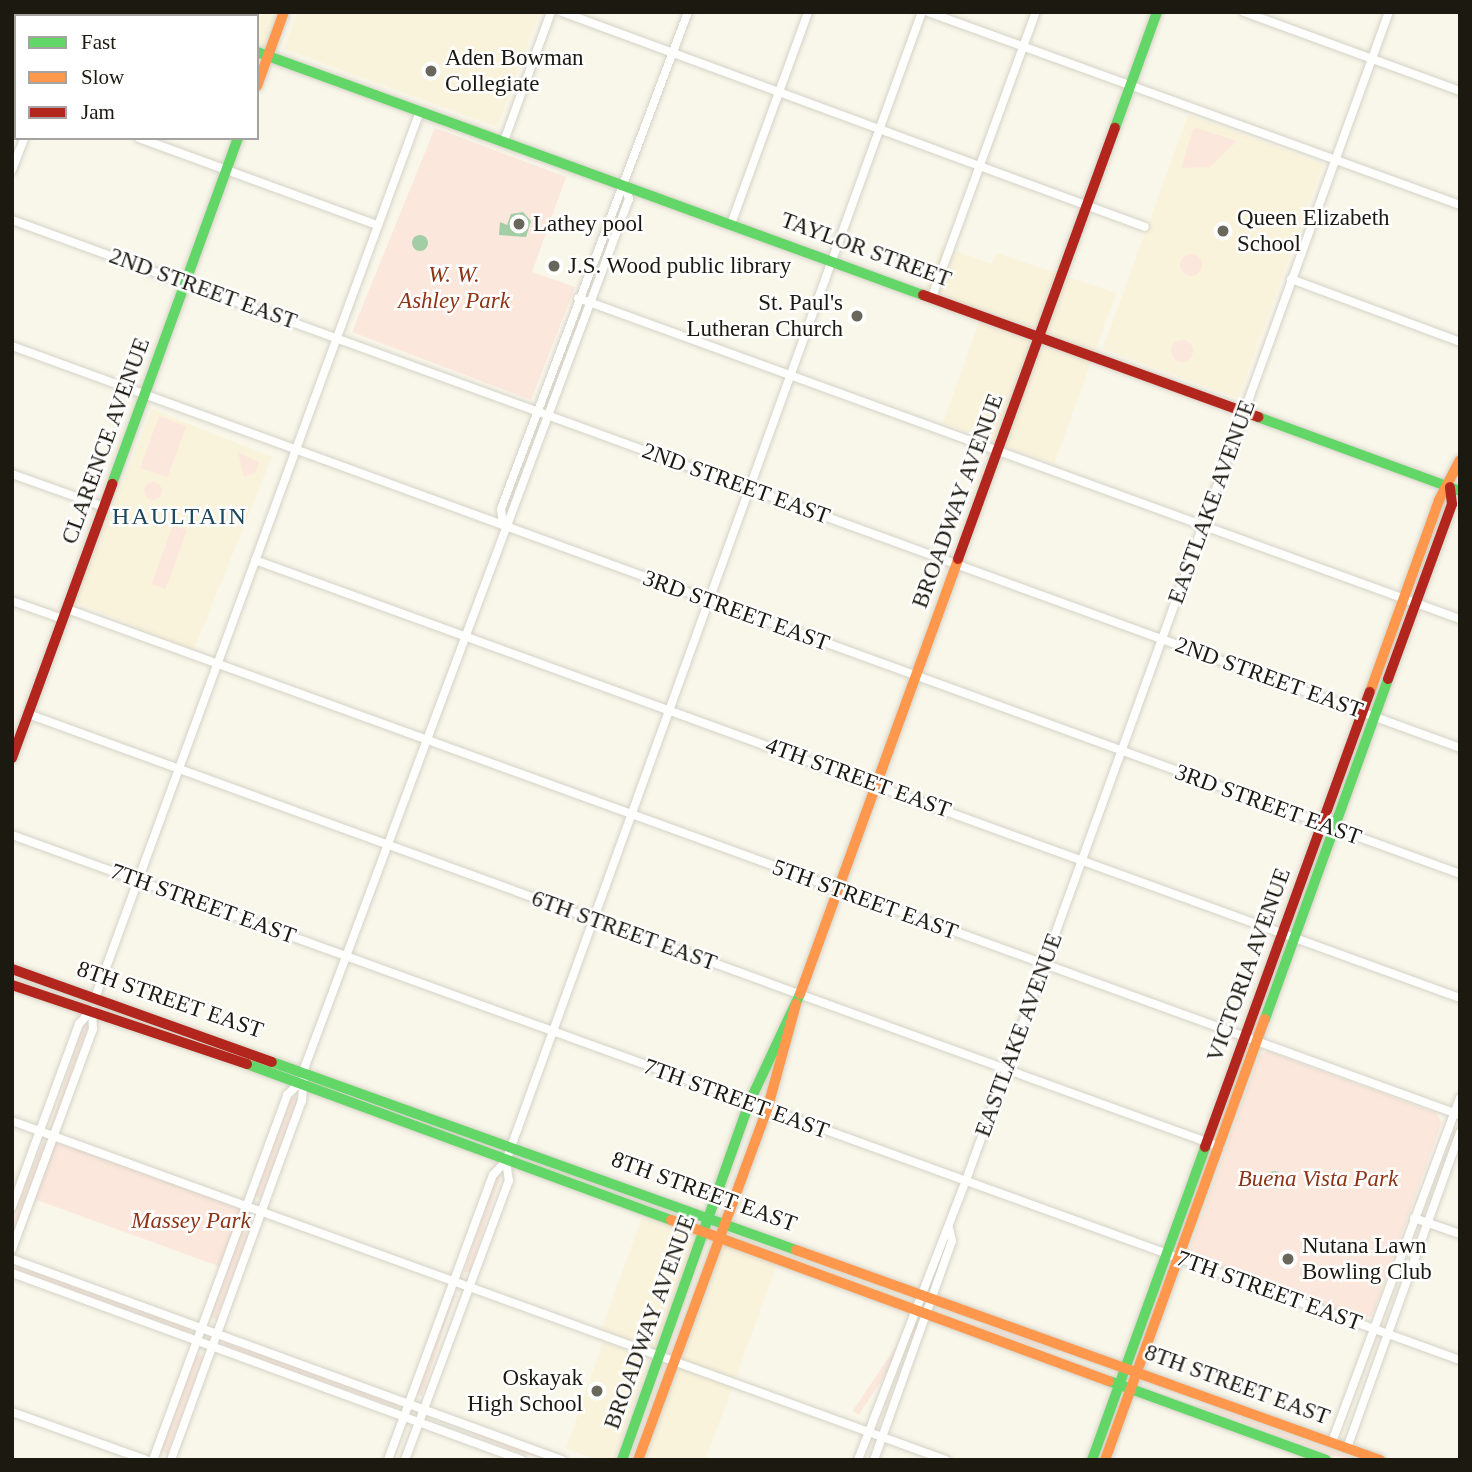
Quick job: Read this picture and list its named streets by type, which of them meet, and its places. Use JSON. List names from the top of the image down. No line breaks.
{"streets":{"main road":["TAYLOR STREET","CLARENCE AVENUE","BROADWAY AVENUE","VICTORIA AVENUE","8TH STREET EAST"],"street":["2ND STREET EAST","EASTLAKE AVENUE","3RD STREET EAST","4TH STREET EAST","5TH STREET EAST","7TH STREET EAST","6TH STREET EAST"]},"crossings":[["TAYLOR STREET","BROADWAY AVENUE"],["TAYLOR STREET","EASTLAKE AVENUE"],["TAYLOR STREET","VICTORIA AVENUE"],["2ND STREET EAST","CLARENCE AVENUE"],["2ND STREET EAST","BROADWAY AVENUE"],["2ND STREET EAST","EASTLAKE AVENUE"],["2ND STREET EAST","VICTORIA AVENUE"],["CLARENCE AVENUE","3RD STREET EAST"],["CLARENCE AVENUE","5TH STREET EAST"],["CLARENCE AVENUE","6TH STREET EAST"],["BROADWAY AVENUE","3RD STREET EAST"],["BROADWAY AVENUE","4TH STREET EAST"],["BROADWAY AVENUE","5TH STREET EAST"],["BROADWAY AVENUE","7TH STREET EAST"],["BROADWAY AVENUE","6TH STREET EAST"],["BROADWAY AVENUE","8TH STREET EAST"],["EASTLAKE AVENUE","3RD STREET EAST"],["EASTLAKE AVENUE","4TH STREET EAST"],["EASTLAKE AVENUE","5TH STREET EAST"],["EASTLAKE AVENUE","7TH STREET EAST"],["EASTLAKE AVENUE","6TH STREET EAST"],["EASTLAKE AVENUE","8TH STREET EAST"],["3RD STREET EAST","VICTORIA AVENUE"],["4TH STREET EAST","VICTORIA AVENUE"],["5TH STREET EAST","VICTORIA AVENUE"],["7TH STREET EAST","VICTORIA AVENUE"],["6TH STREET EAST","VICTORIA AVENUE"],["VICTORIA AVENUE","8TH STREET EAST"]],"districts":["HAULTAIN"],"parks":["W. W. Ashley Park","Buena Vista Park","Massey Park"],"places":["Aden Bowman Collegiate","Lathey pool","Queen Elizabeth School","J.S. Wood public library","St. Paul's Lutheran Church","Nutana Lawn Bowling Club","Oskayak High School"],"legend":["Fast","Slow","Jam"]}
